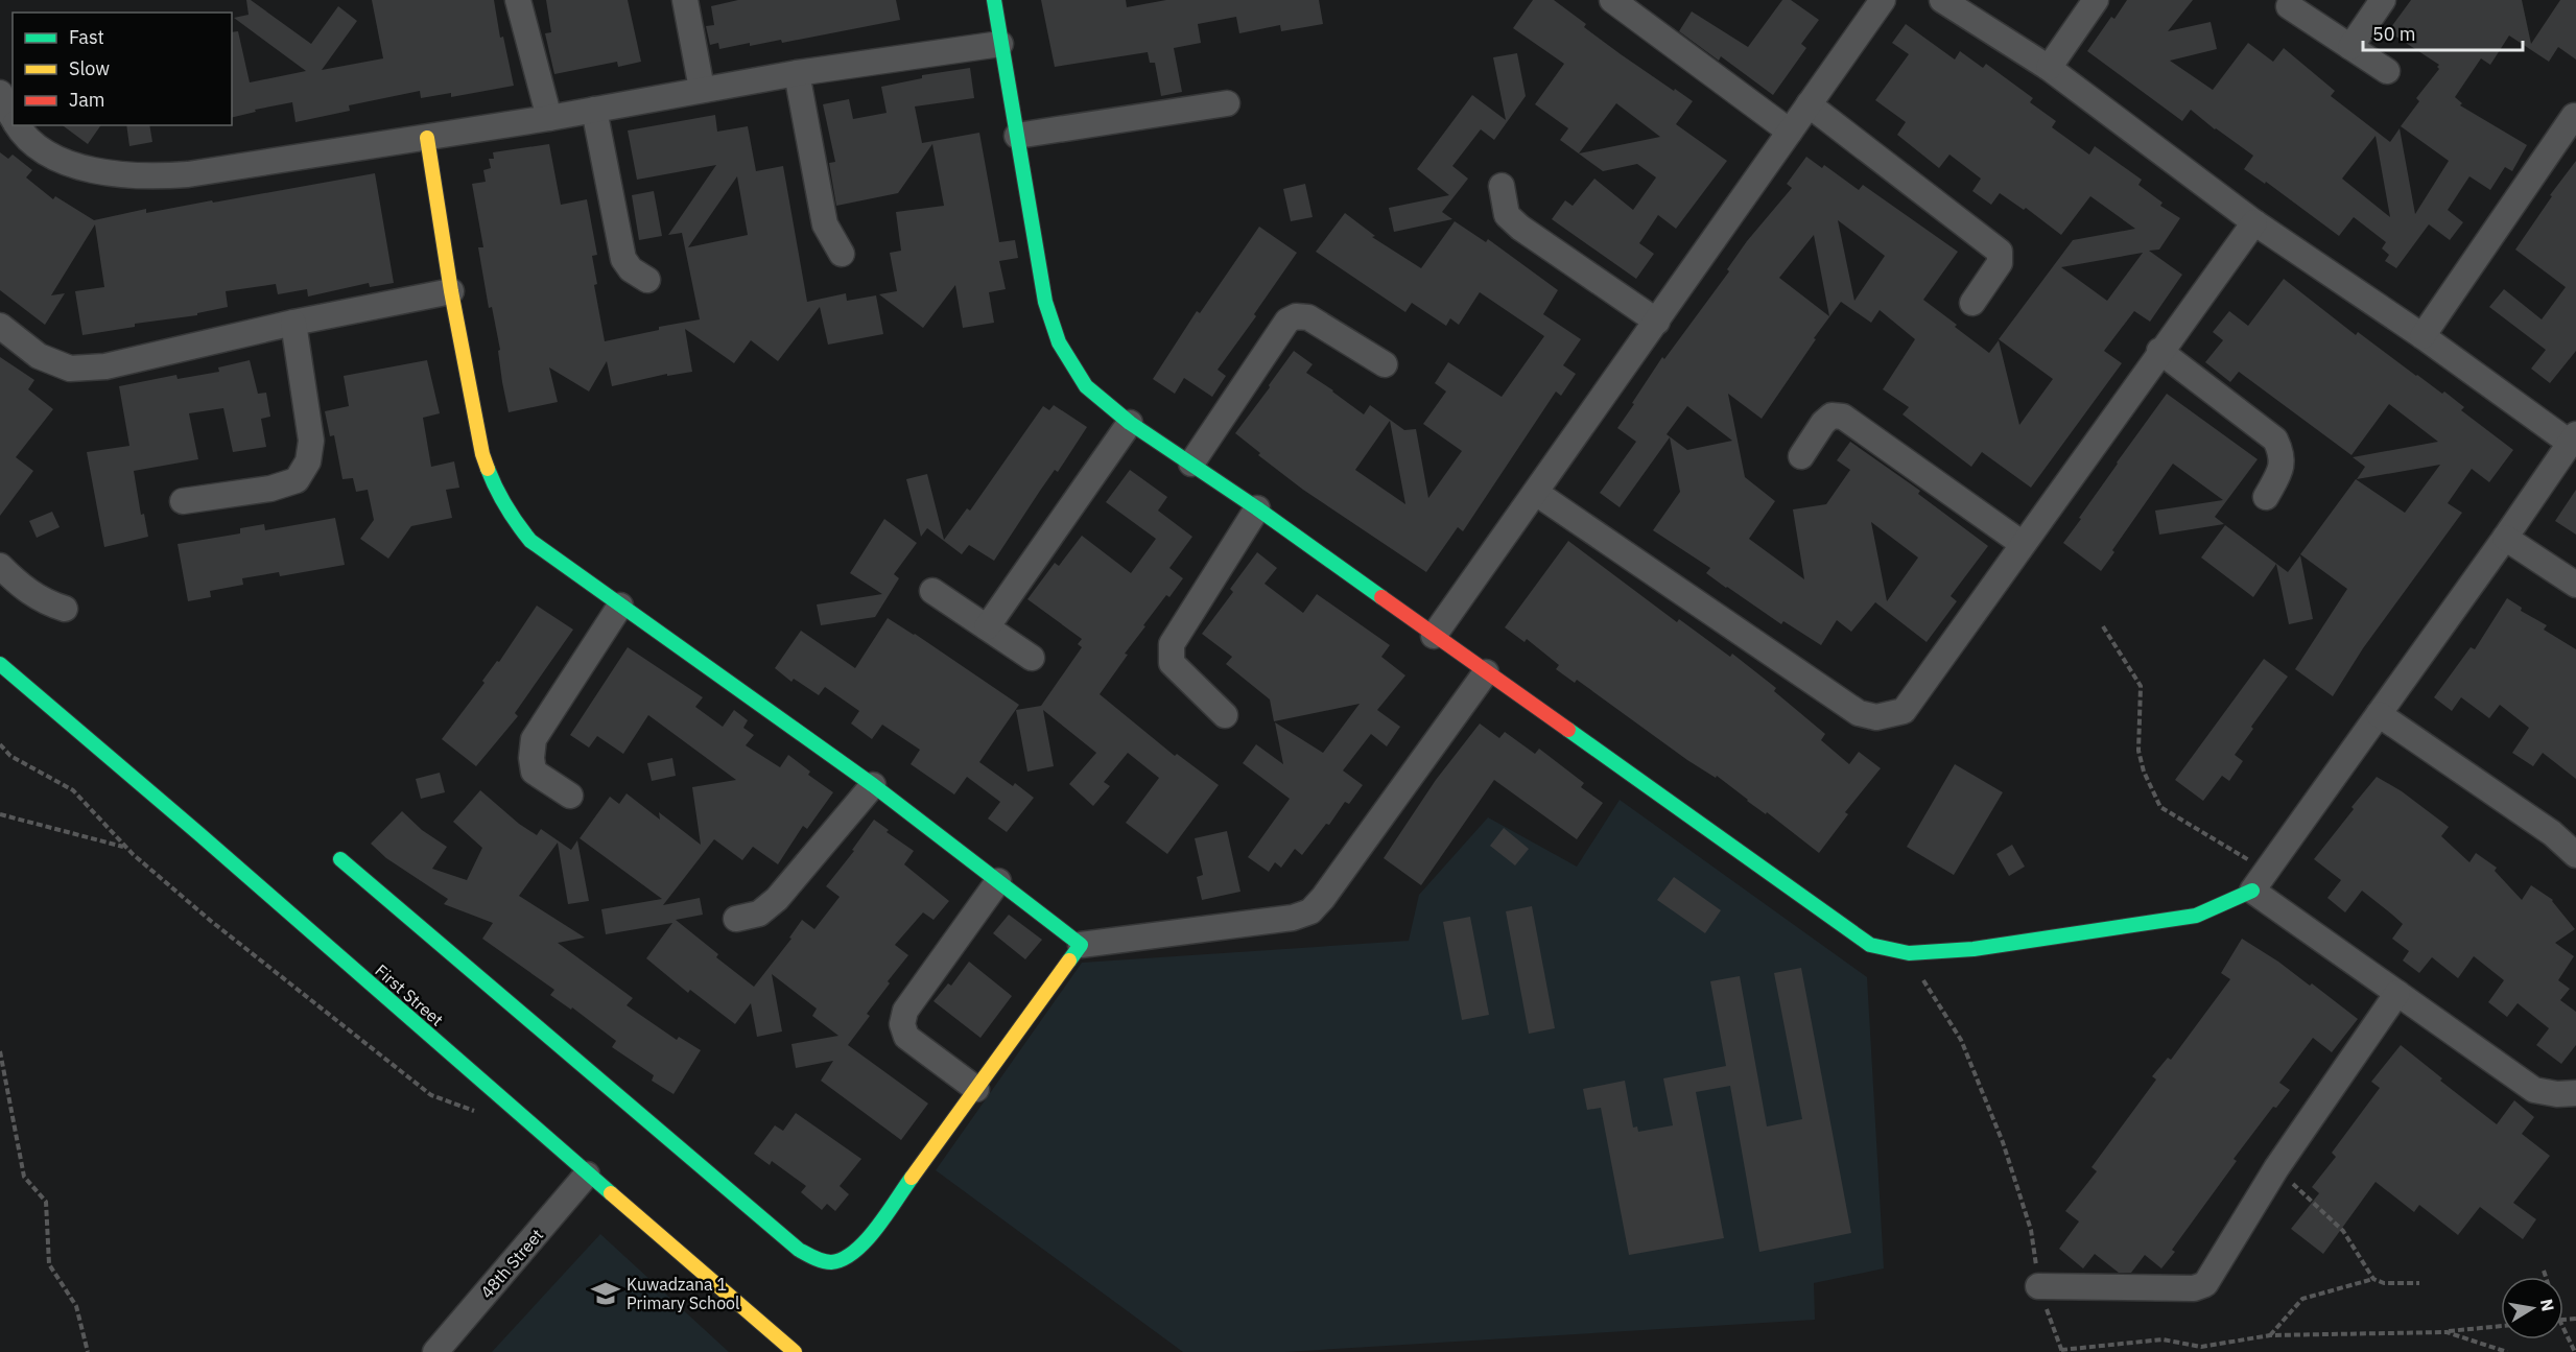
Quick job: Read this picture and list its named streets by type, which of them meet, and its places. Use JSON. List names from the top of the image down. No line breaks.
{"streets":{"street":["First Street","48th Street"]},"crossings":[["First Street","48th Street"]],"places":{"school or university":["Kuwadzana 1 Primary School"]},"legend":["Fast","Slow","Jam"],"scale_bar":"50 m","north":"right"}
